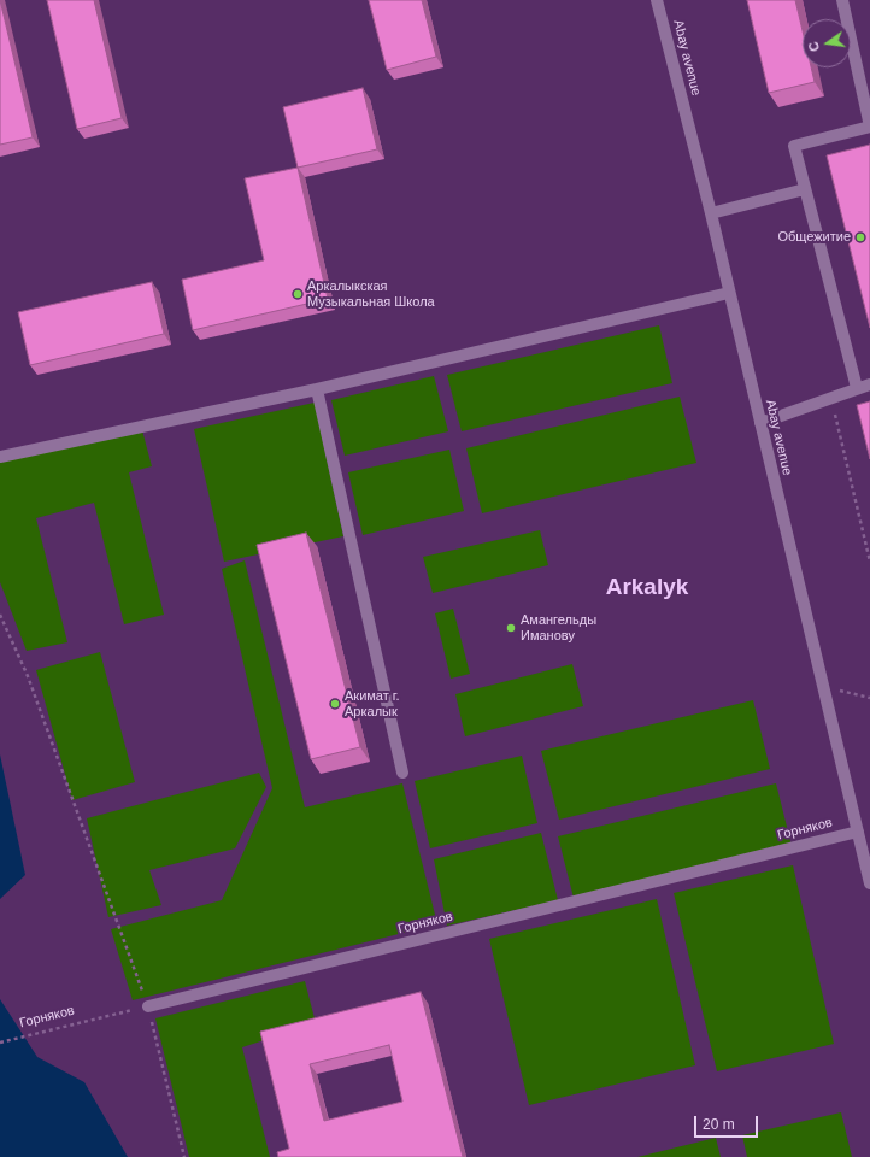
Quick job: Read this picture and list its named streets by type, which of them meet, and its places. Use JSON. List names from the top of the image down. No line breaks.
{"streets":{"street":["Abay avenue","Горняков"]},"crossings":[["Abay avenue","Горняков"]],"districts":["Arkalyk"],"places":["Общежитие","Аркалыкская Музыкальная Школа","Амангельды Иманову","Акимат г. Аркалык"],"scale_bar":"20 m","north":"left"}
